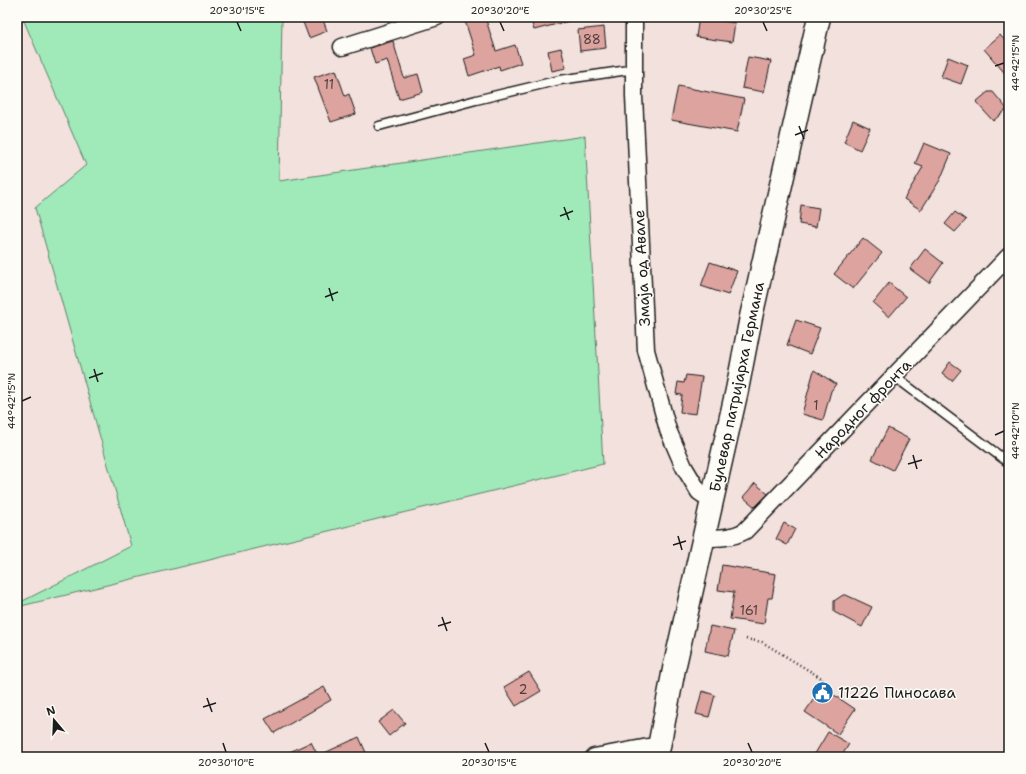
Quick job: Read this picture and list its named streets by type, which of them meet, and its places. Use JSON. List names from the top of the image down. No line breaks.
{"streets":{"main road":["Булевар патријарха Германа"],"street":["Змаја од Авале","Народног фронта"]},"crossings":[["Змаја од Авале","Булевар патријарха Германа"],["Булевар патријарха Германа","Народног фронта"]],"places":{"public building":["11226 Пиносава"]},"house_numbers":["88","11","1","161","2"],"north":"top","coordinates":["20°30'15\"E","20°30'20\"E","20°30'25\"E","44°42'15\"N","44°42'10\"N","20°30'10\"E"]}
